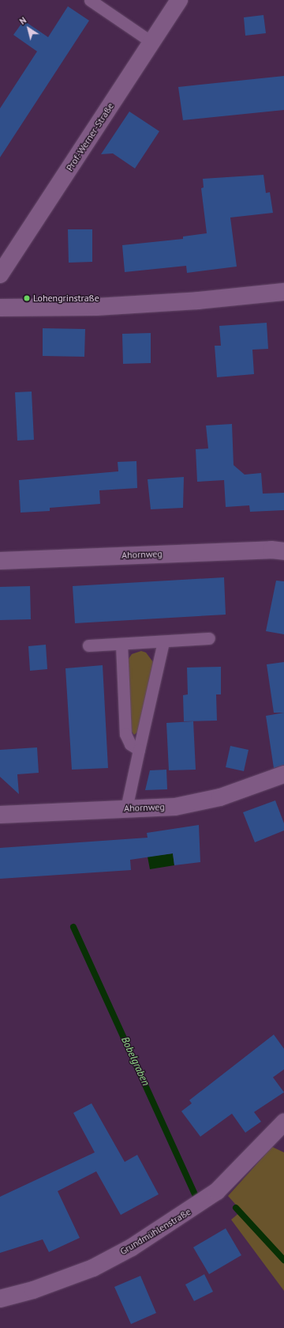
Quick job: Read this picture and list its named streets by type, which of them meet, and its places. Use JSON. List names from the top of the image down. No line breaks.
{"streets":{"street":["Prof.-Werner-Straße","Ahornweg","Grundmühlenstraße"]},"water":["Bobelgraben"],"places":["Lohengrinstraße"],"north":"top left"}
